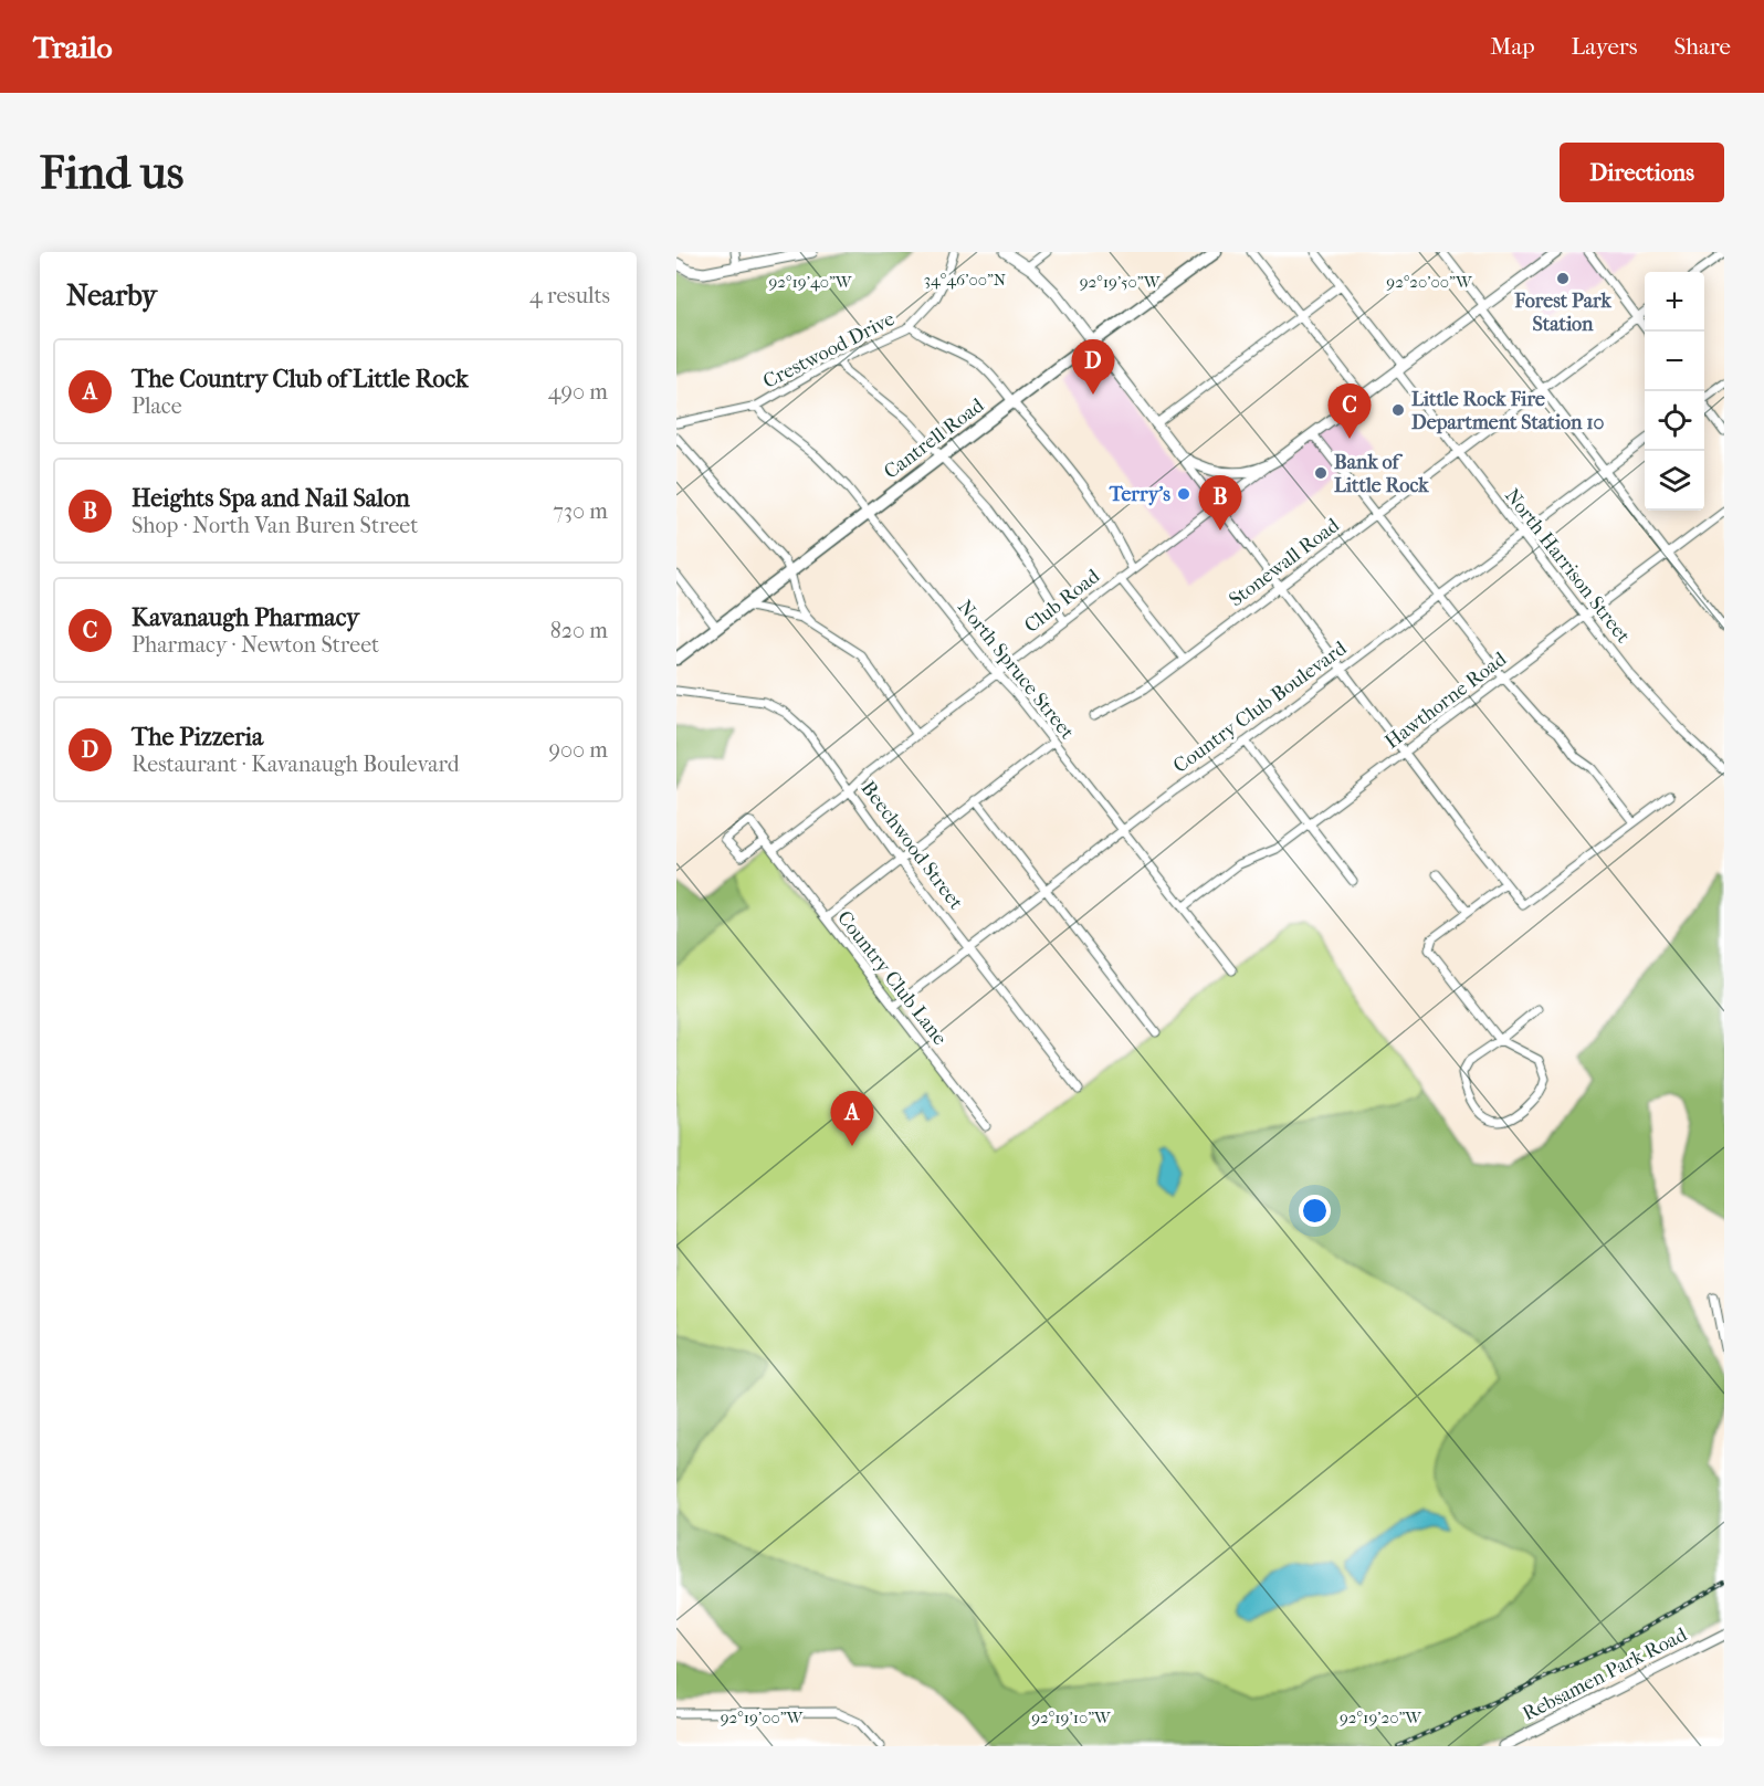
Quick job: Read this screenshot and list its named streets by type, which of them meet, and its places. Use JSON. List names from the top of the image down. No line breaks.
{"streets":{"main road":["Cantrell Road"],"street":["Crestwood Drive","Stonewall Road","North Harrison Street","Club Road","North Spruce Street","Hawthorne Road","Country Club Boulevard","Beechwood Street","Country Club Lane","Rebsamen Park Road"]},"crossings":[["Crestwood Drive","North Spruce Street"],["Cantrell Road","North Spruce Street"],["Stonewall Road","North Harrison Street"],["North Harrison Street","Hawthorne Road"],["North Harrison Street","Country Club Boulevard"],["Club Road","North Spruce Street"],["Club Road","Beechwood Street"],["North Spruce Street","Hawthorne Road"],["North Spruce Street","Country Club Boulevard"],["Country Club Boulevard","Beechwood Street"],["Country Club Boulevard","Country Club Lane"]],"places":["Forest Park Station","Little Rock Fire Department Station 10","Bank of Little Rock","Terry's"],"page":{"header":"Trailo","nav":["Map","Layers","Share"],"buttons":"Directions","title":"Find us","heading":["Nearby","4 results"],"map_buttons":["+","−"],"list":[{"mark":"A","name":"The Country Club of Little Rock","note":"Place","value":"490 m"},{"mark":"B","name":"Heights Spa and Nail Salon","note":"Shop · North Van Buren Street","value":"730 m"},{"mark":"C","name":"Kavanaugh Pharmacy","note":"Pharmacy · Newton Street","value":"820 m"},{"mark":"D","name":"The Pizzeria","note":"Restaurant · Kavanaugh Boulevard","value":"900 m"}],"pins":["D","C","B","A"]},"coordinates":["34°46'00\"N","92°19'40\"W","92°19'50\"W","92°20'00\"W","92°19'00\"W","92°19'10\"W","92°19'20\"W"]}
